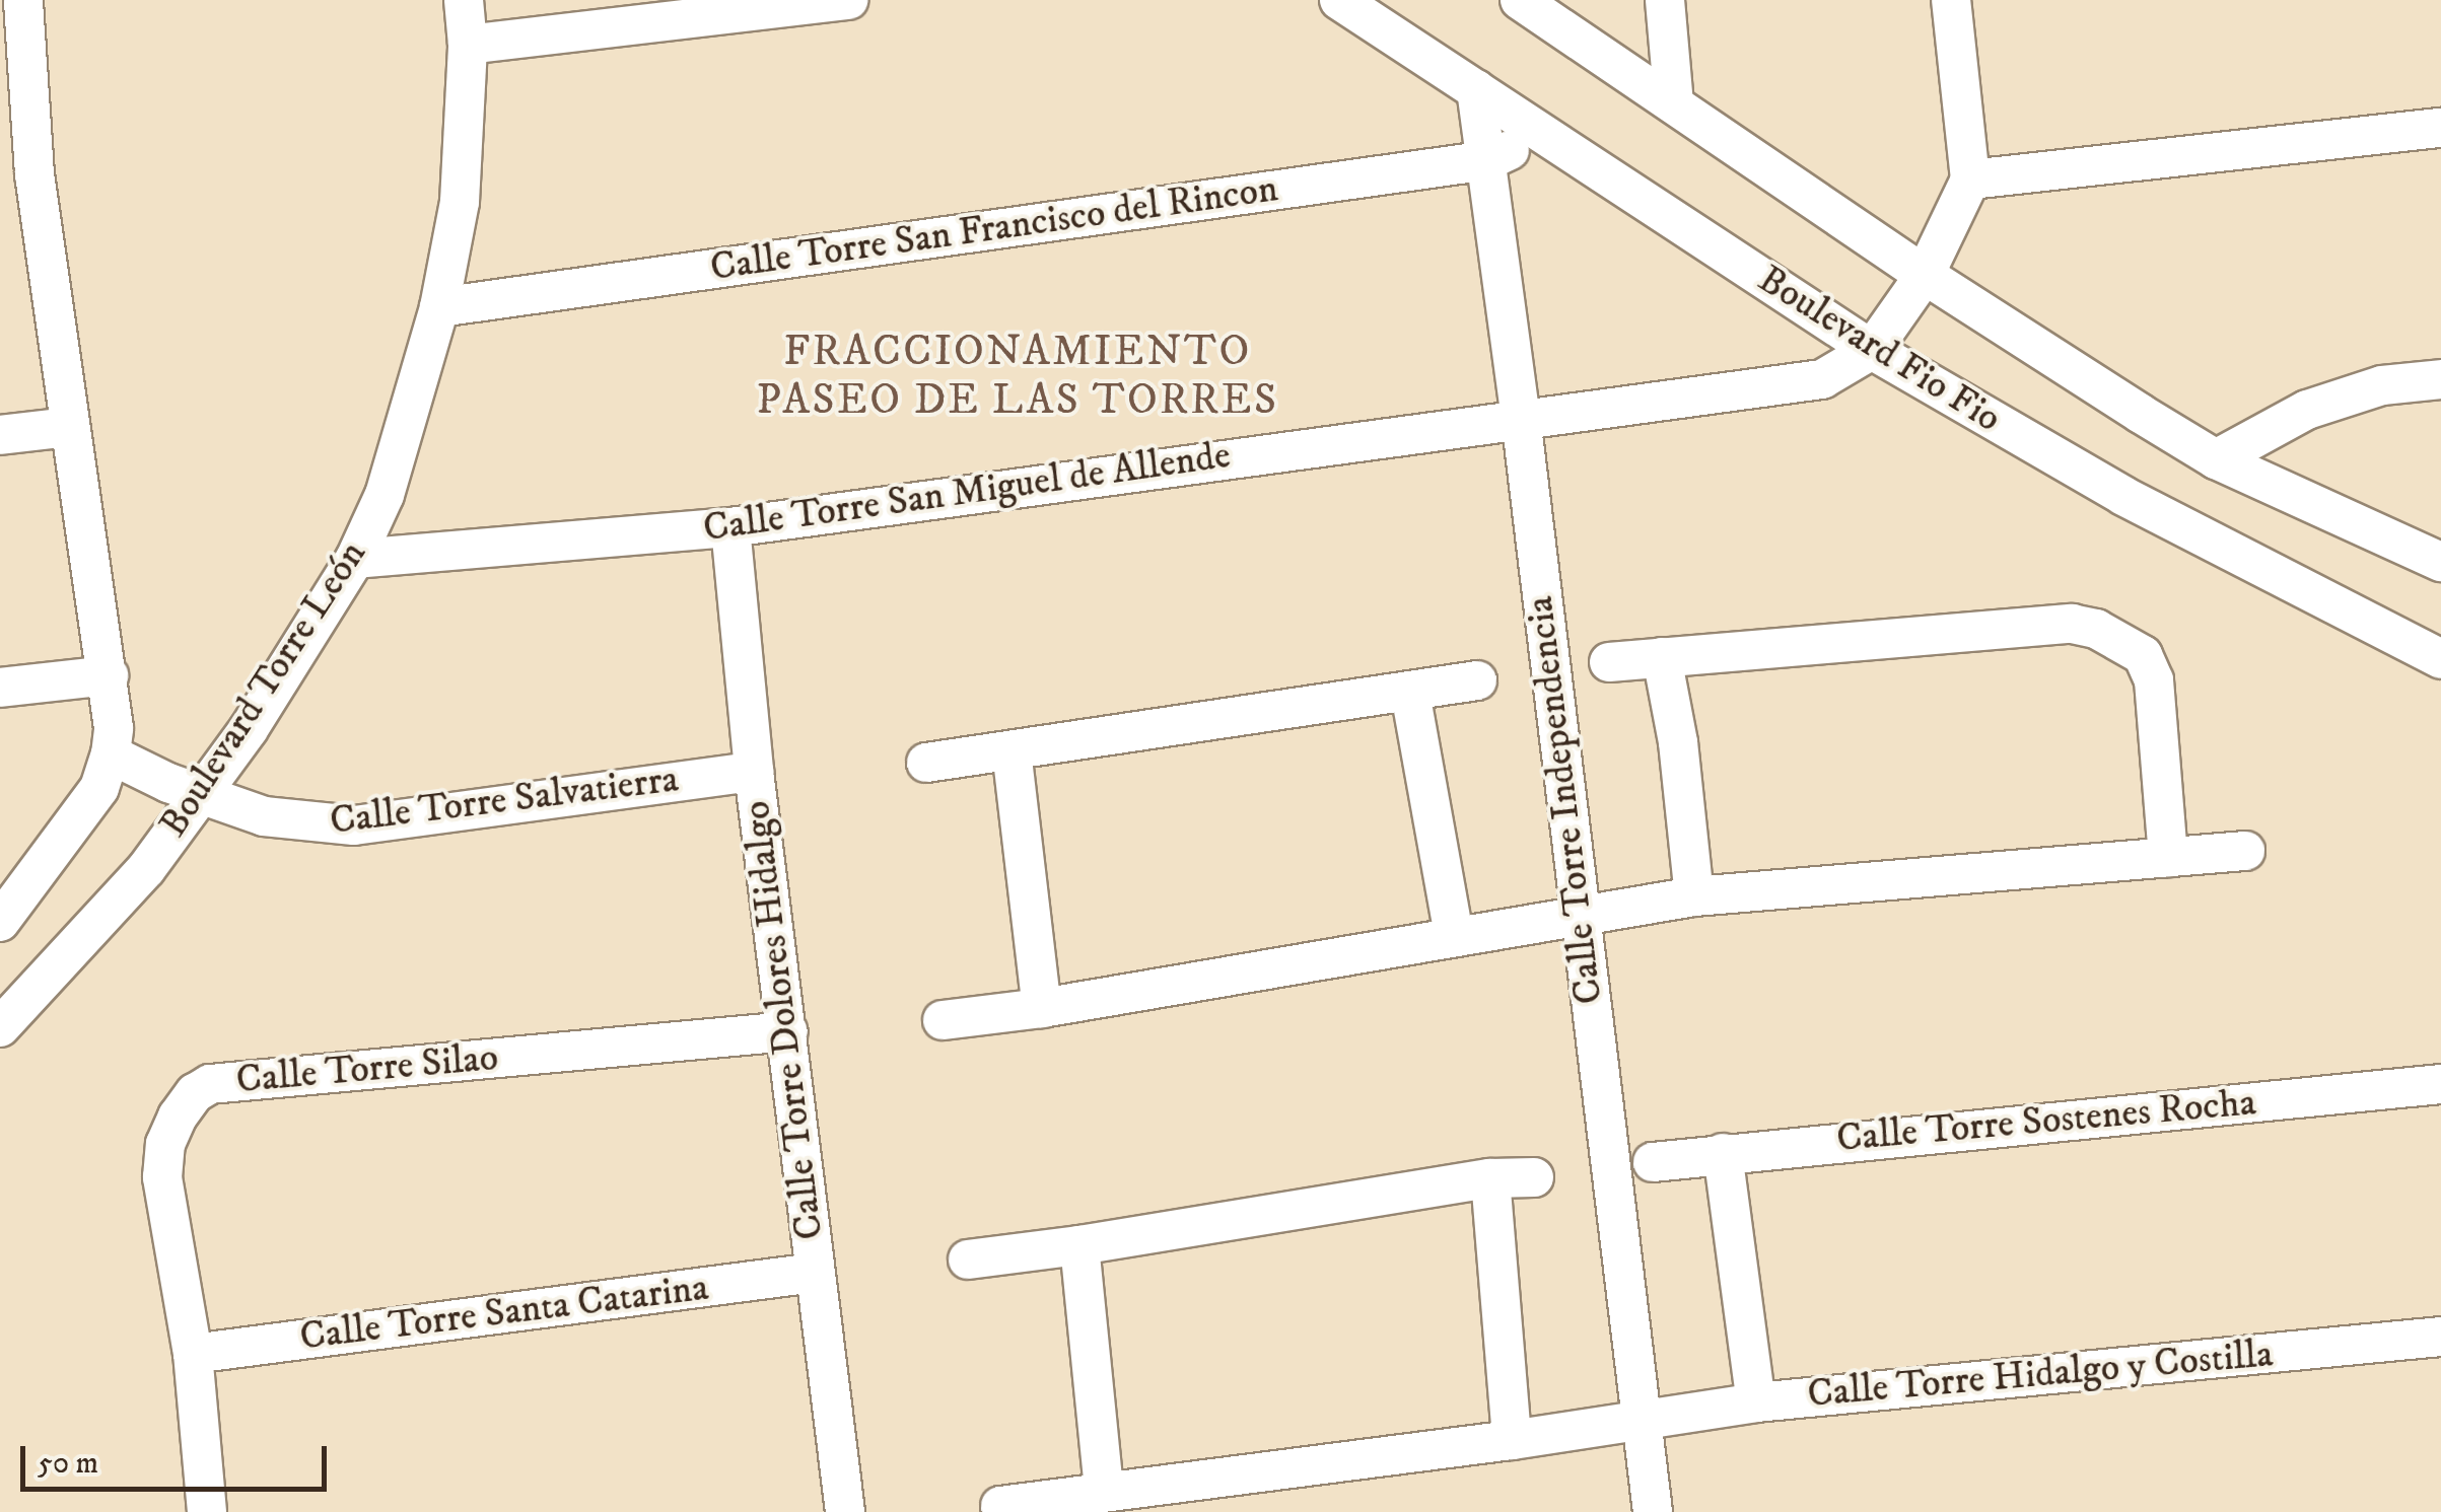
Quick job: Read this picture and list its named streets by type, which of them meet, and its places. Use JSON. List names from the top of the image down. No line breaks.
{"streets":{"street":["Calle Torre San Francisco del Rincon","Boulevard Fio Fio","Calle Torre San Miguel de Allende","Boulevard Torre León","Calle Torre Independencia","Calle Torre Salvatierra","Calle Torre Dolores Hidalgo","Calle Torre Silao","Calle Torre Sostenes Rocha","Calle Torre Santa Catarina","Calle Torre Hidalgo y Costilla"]},"crossings":[["Calle Torre San Francisco del Rincon","Boulevard Fio Fio"],["Calle Torre San Francisco del Rincon","Boulevard Torre León"],["Calle Torre San Francisco del Rincon","Calle Torre Independencia"],["Boulevard Fio Fio","Calle Torre San Miguel de Allende"],["Boulevard Fio Fio","Calle Torre Independencia"],["Calle Torre San Miguel de Allende","Boulevard Torre León"],["Calle Torre San Miguel de Allende","Calle Torre Independencia"],["Calle Torre San Miguel de Allende","Calle Torre Dolores Hidalgo"],["Boulevard Torre León","Calle Torre Salvatierra"],["Calle Torre Independencia","Calle Torre Hidalgo y Costilla"],["Calle Torre Salvatierra","Calle Torre Dolores Hidalgo"],["Calle Torre Dolores Hidalgo","Calle Torre Silao"],["Calle Torre Dolores Hidalgo","Calle Torre Santa Catarina"],["Calle Torre Silao","Calle Torre Santa Catarina"]],"districts":["FRACCIONAMIENTO PASEO DE LAS TORRES"],"scale_bar":"50 m"}
